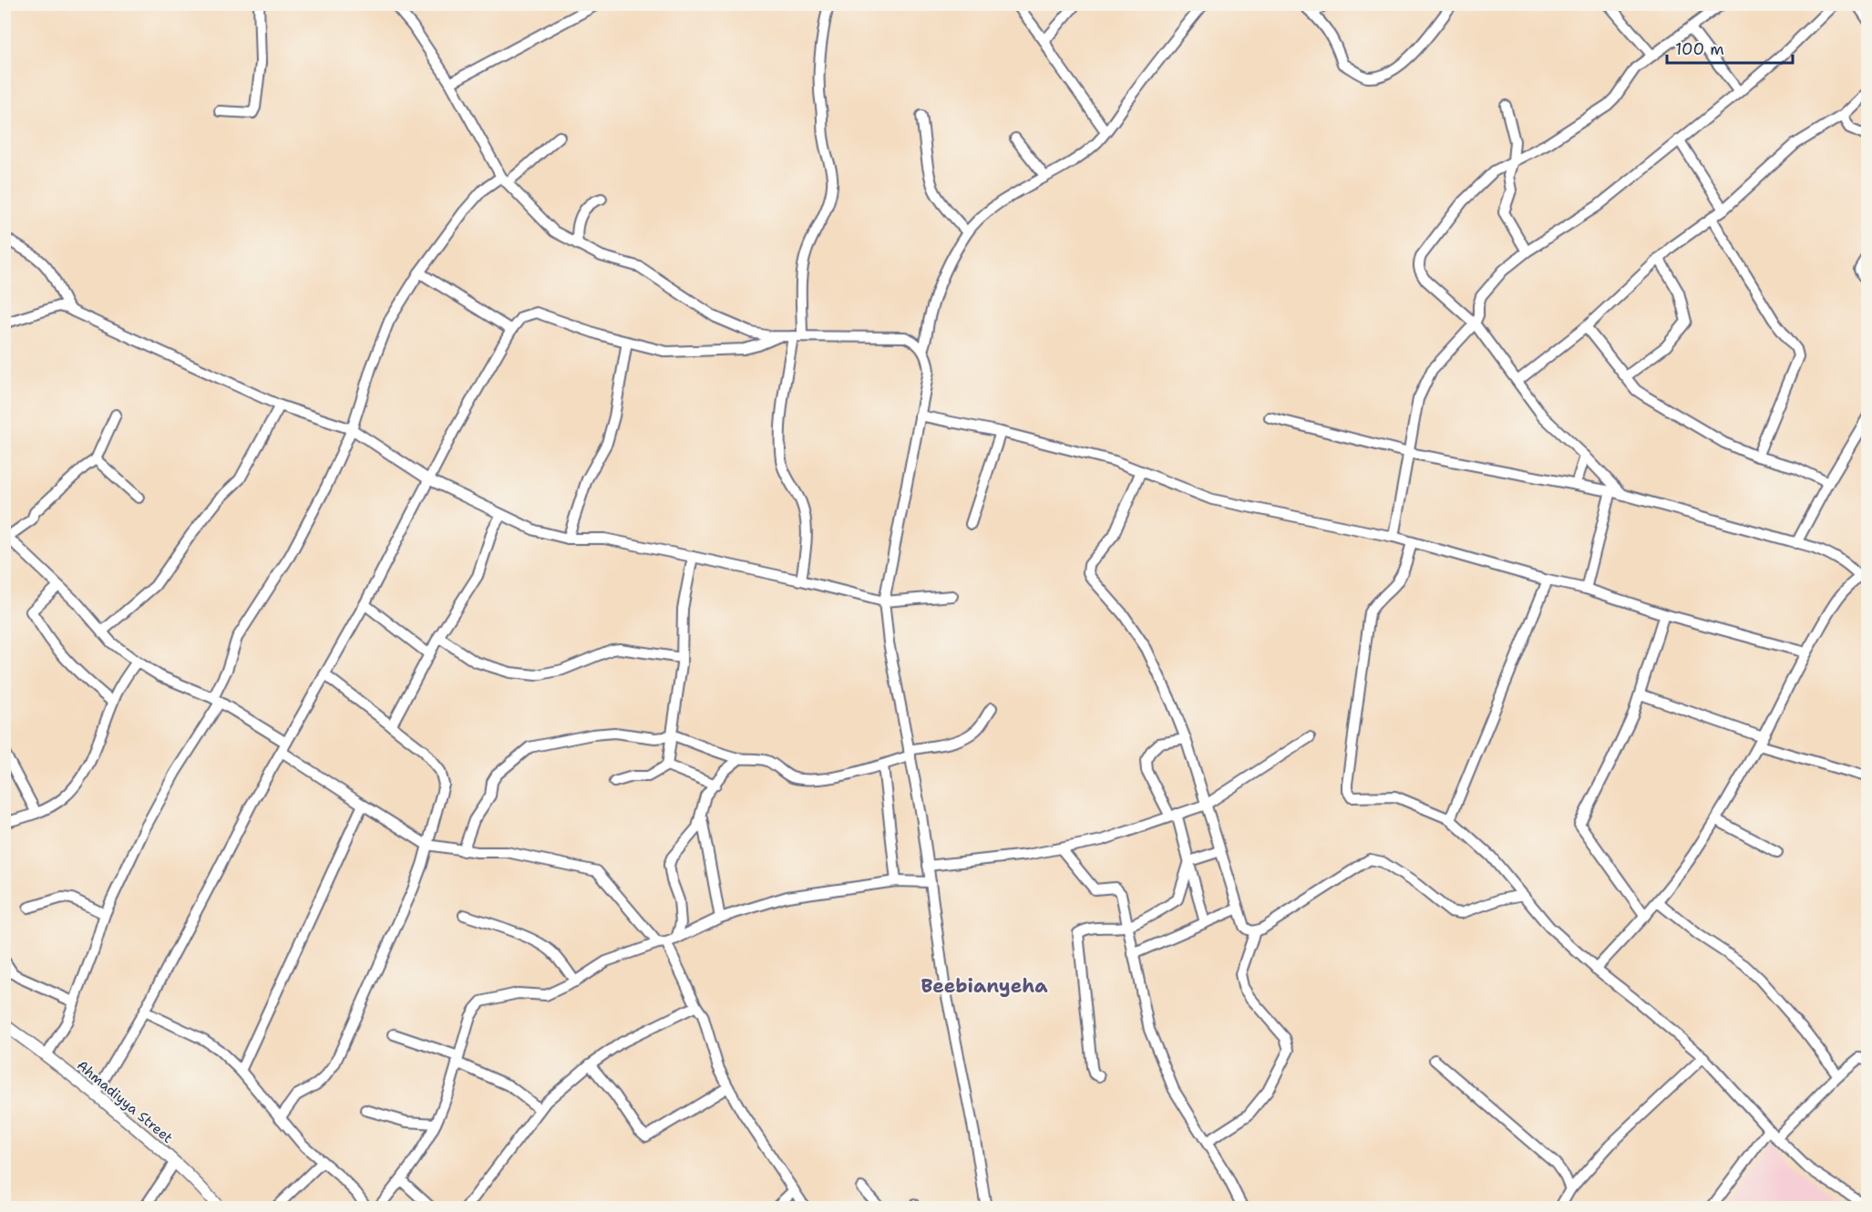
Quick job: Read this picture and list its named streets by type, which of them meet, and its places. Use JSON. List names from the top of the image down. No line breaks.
{"streets":{"street":["Ahmadiyya Street"]},"districts":["Beebianyeha"],"scale_bar":"100 m"}
